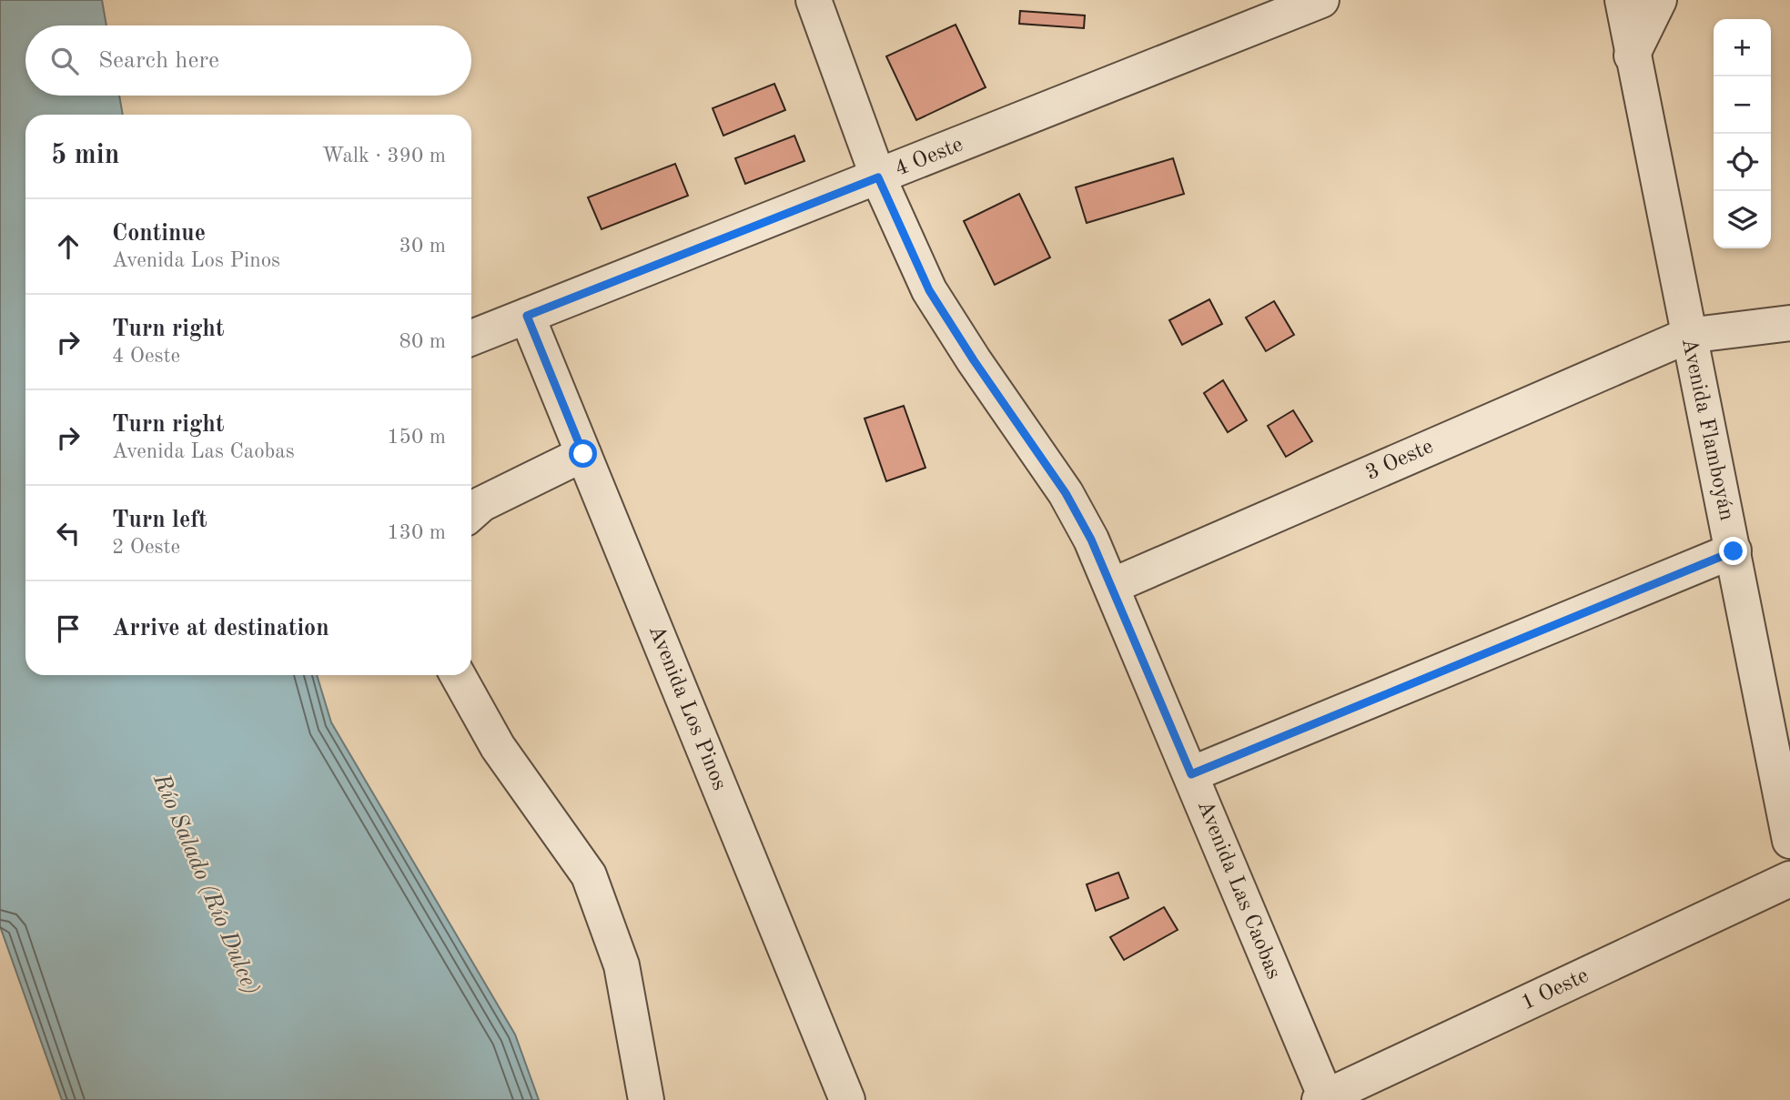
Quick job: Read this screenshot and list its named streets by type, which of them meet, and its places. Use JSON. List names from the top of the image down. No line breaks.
{"streets":{"street":["4 Oeste","Avenida Flamboyán","3 Oeste","Avenida Los Pinos","Avenida Las Caobas","1 Oeste"]},"crossings":[["4 Oeste","Avenida Los Pinos"],["4 Oeste","Avenida Las Caobas"],["Avenida Flamboyán","3 Oeste"],["3 Oeste","Avenida Las Caobas"],["Avenida Las Caobas","1 Oeste"]],"water":["Río Salado (Río Dulce)"],"page":{"map_buttons":["+","−"],"search":"Search here","heading":["5 min","Walk · 390 m"],"list":[["Continue","Avenida Los Pinos","30 m"],["Turn right","4 Oeste","80 m"],["Turn right","Avenida Las Caobas","150 m"],["Turn left","2 Oeste","130 m"],"Arrive at destination"]}}
